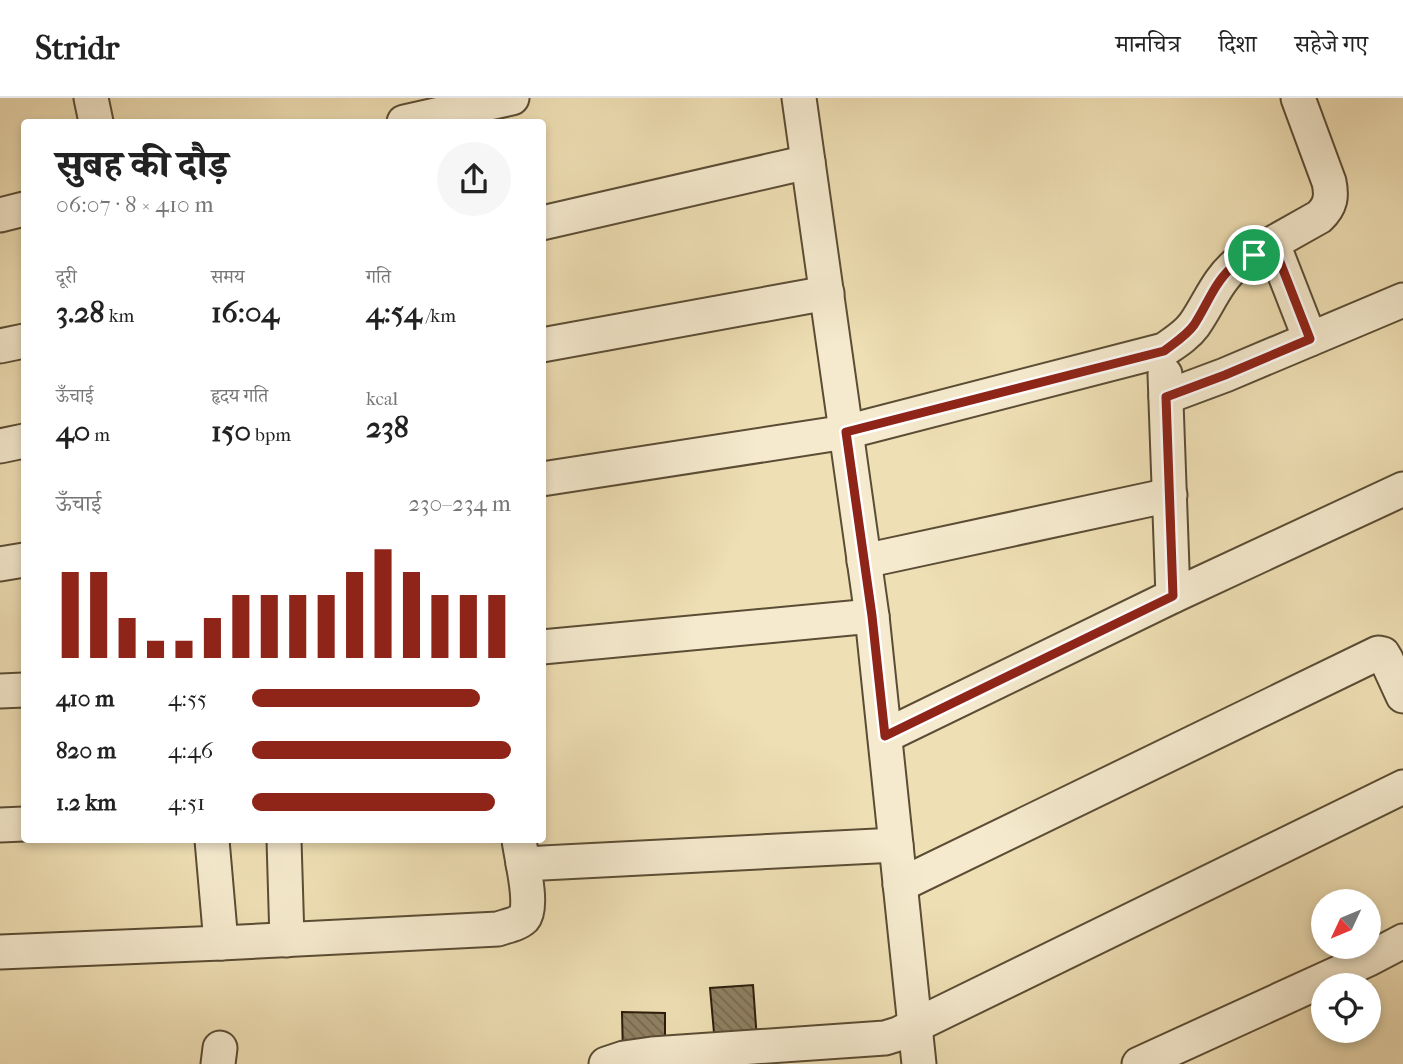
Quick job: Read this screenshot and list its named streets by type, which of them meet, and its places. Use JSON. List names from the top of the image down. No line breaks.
{"north":"bottom left","page":{"header":"Stridr","nav":["मानचित्र","दिशा","सहेजे गए"],"heading":["सुबह की दौड़","06:07 · 8 × 410 m"],"stats":[["दूरी","3.28 km"],["समय","16:04"],["गति","4:54 /km"],["ऊँचाई","40 m"],["हृदय गति","150 bpm"],["kcal","238"]],"chart":["ऊँचाई","230–234 m"],"list":[{"name":"410 m","note":"4:55"},{"name":"820 m","note":"4:46"},{"name":"1.2 km","note":"4:51"}]}}
